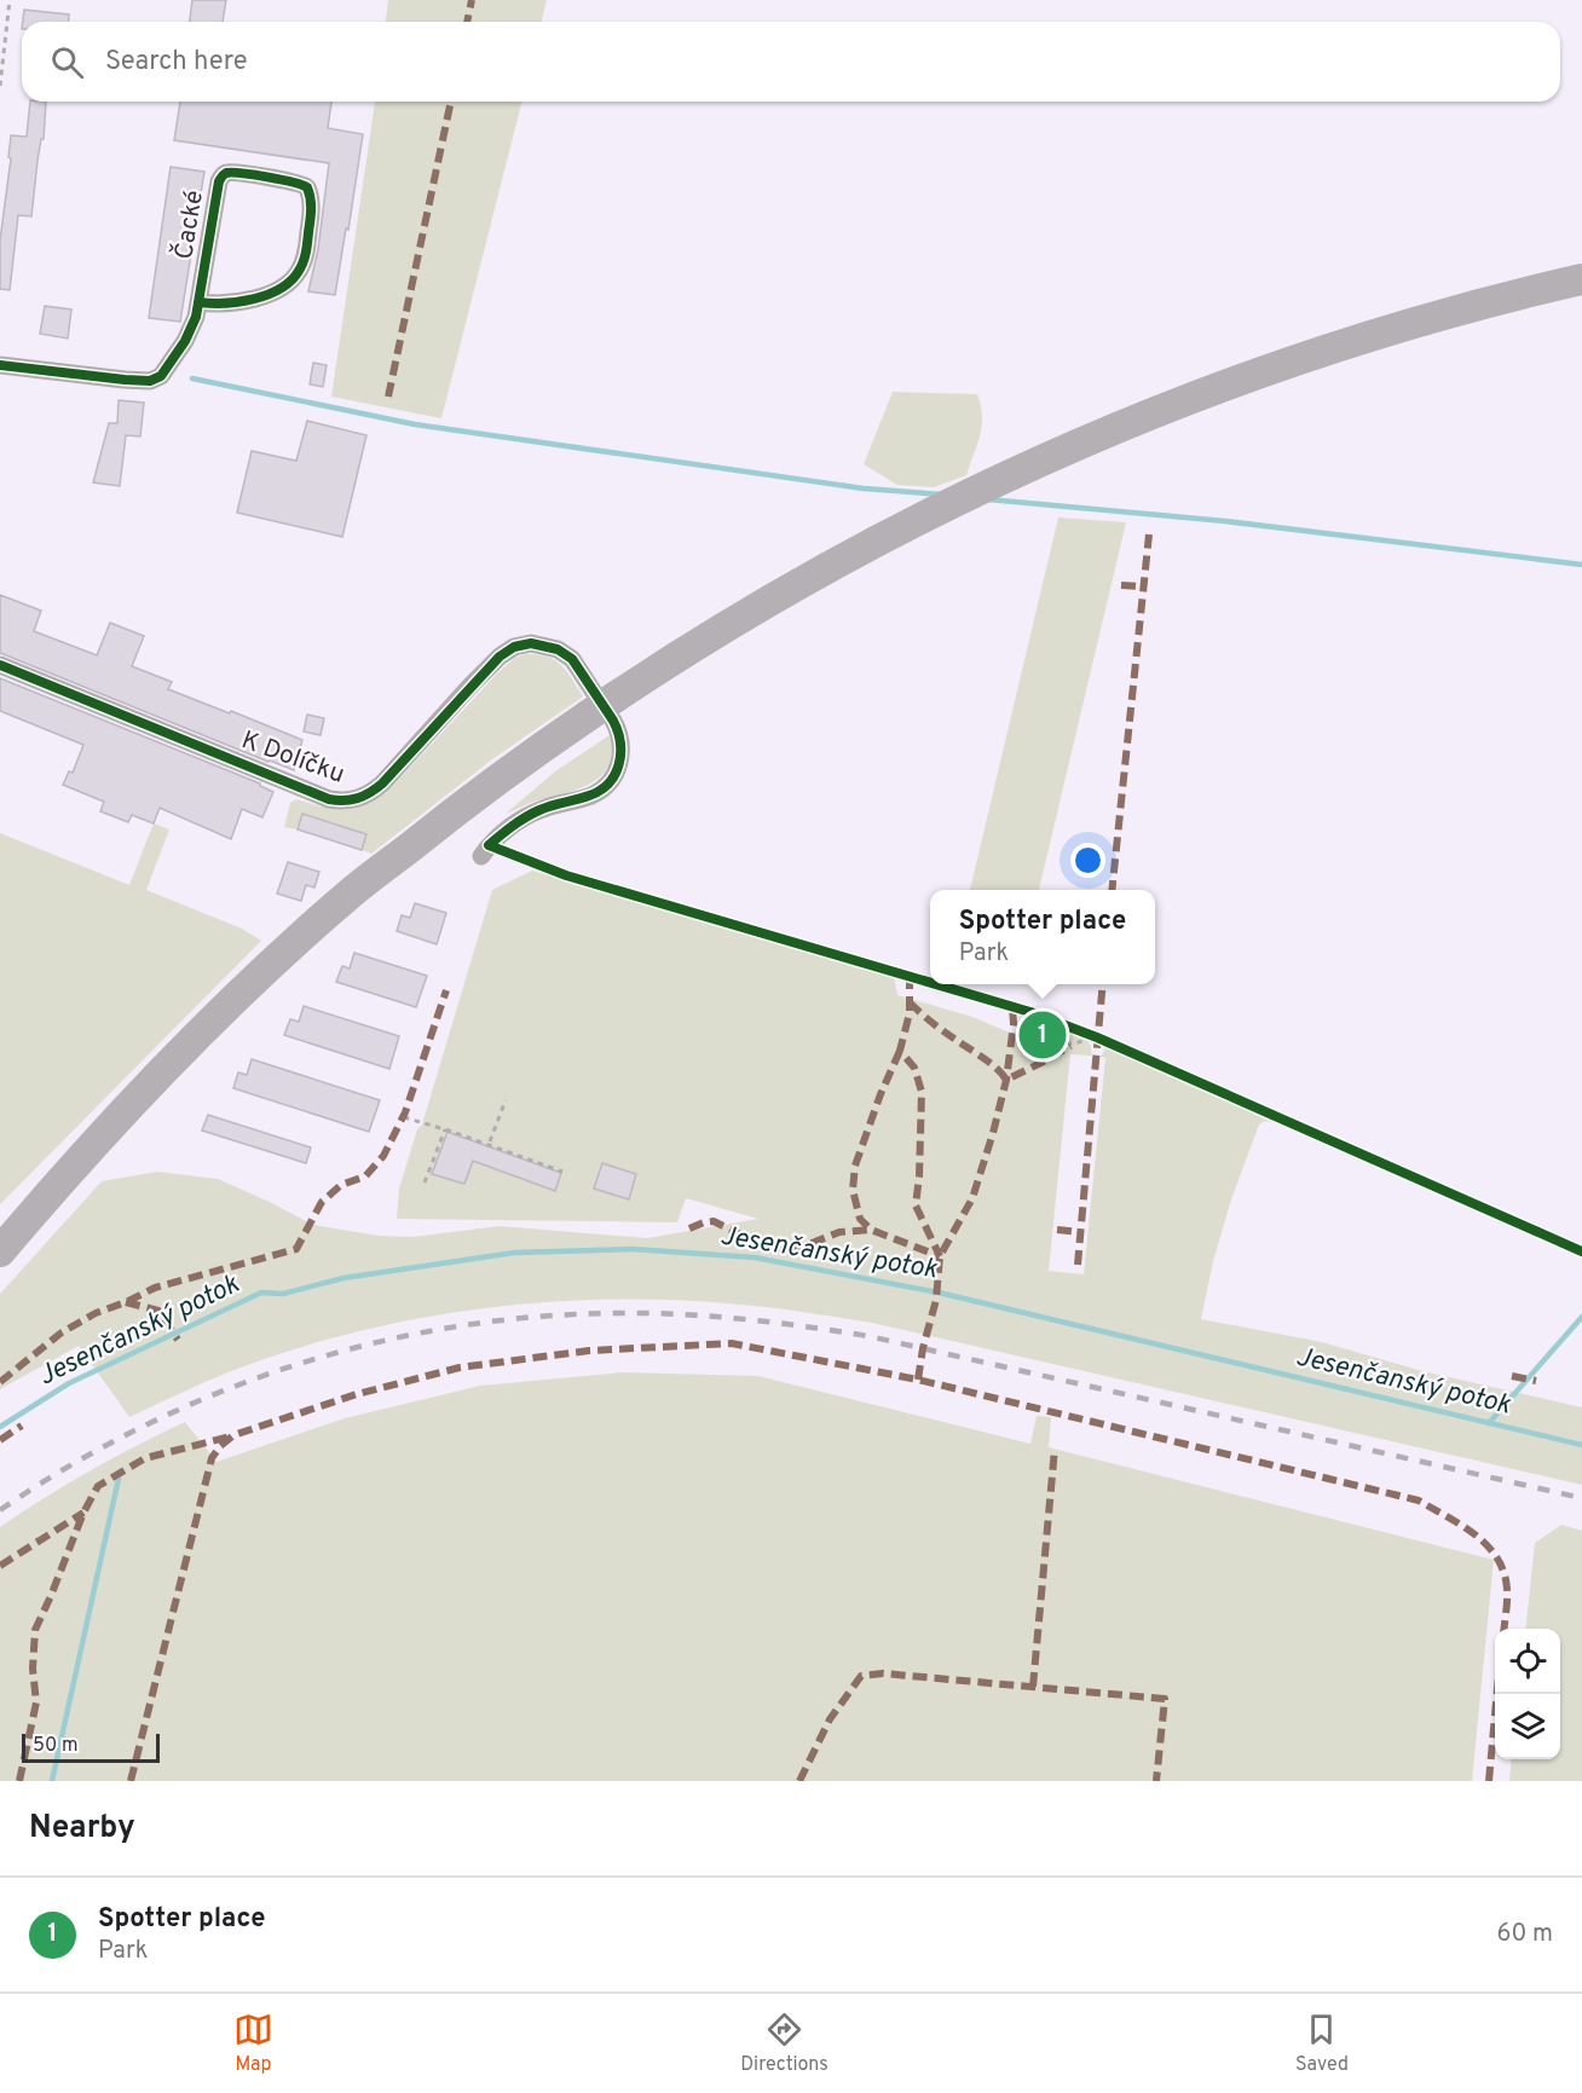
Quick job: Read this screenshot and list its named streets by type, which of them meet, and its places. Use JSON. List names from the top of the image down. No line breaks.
{"streets":{"street":["Čacké","K Dolíčku"]},"water":["Jesenčanský potok"],"scale_bar":"50 m","page":{"search":"Search here","popup":["Spotter place","Park"],"pins":"1","scale":"50 m","heading":"Nearby","list":[{"mark":"1","name":"Spotter place","note":"Park","value":"60 m"}],"nav":["Map","Directions","Saved"]}}
